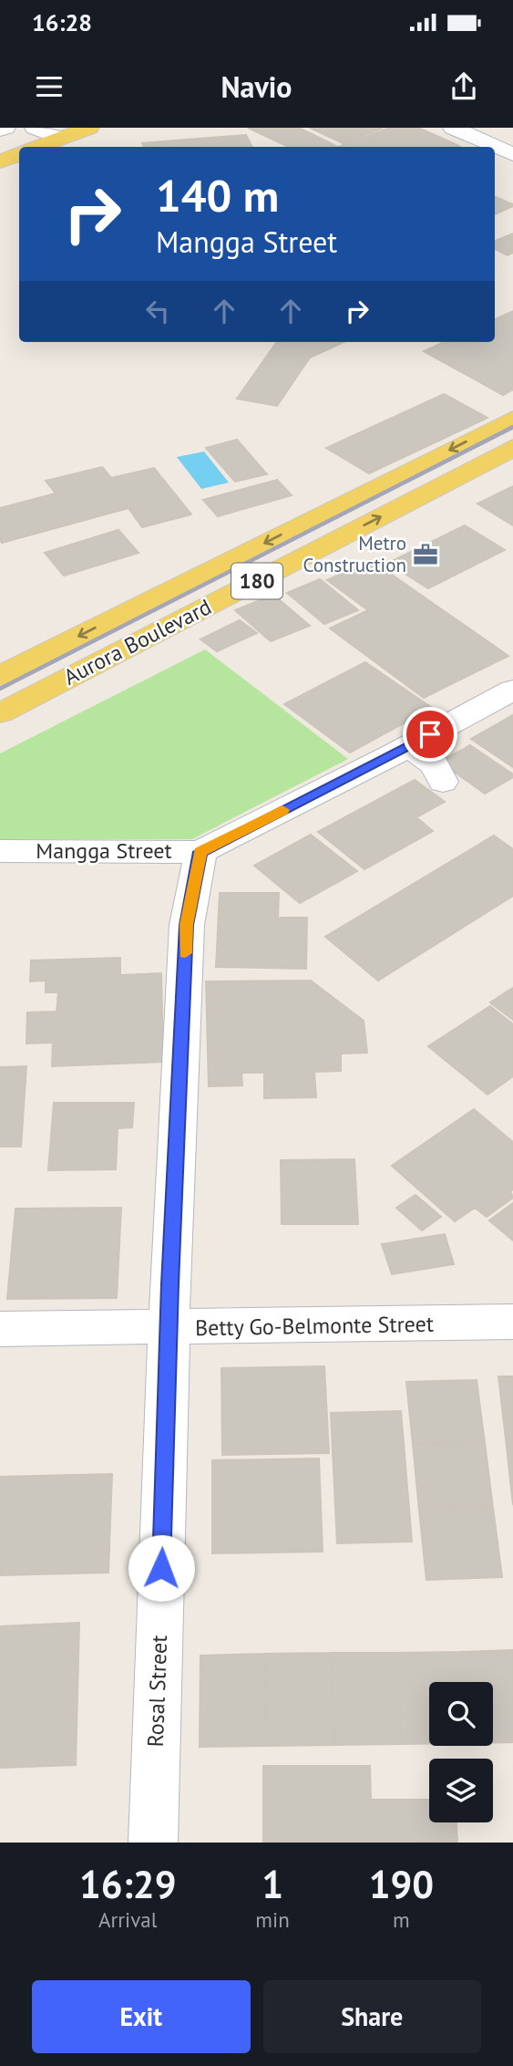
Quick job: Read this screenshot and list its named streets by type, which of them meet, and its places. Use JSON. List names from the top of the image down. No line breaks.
{"streets":{"main road":["180","Aurora Boulevard"],"street":["Mangga Street","Betty Go-Belmonte Street","Rosal Street"]},"crossings":[["Mangga Street","Rosal Street"],["Betty Go-Belmonte Street","Rosal Street"]],"places":{"office":["Metro Construction"]},"page":{"status":"16:28","header":"Navio","turn":["140 m","Mangga Street"],"eta":["16:29","Arrival","1","min","190","m"],"buttons":["Exit","Share"]}}
